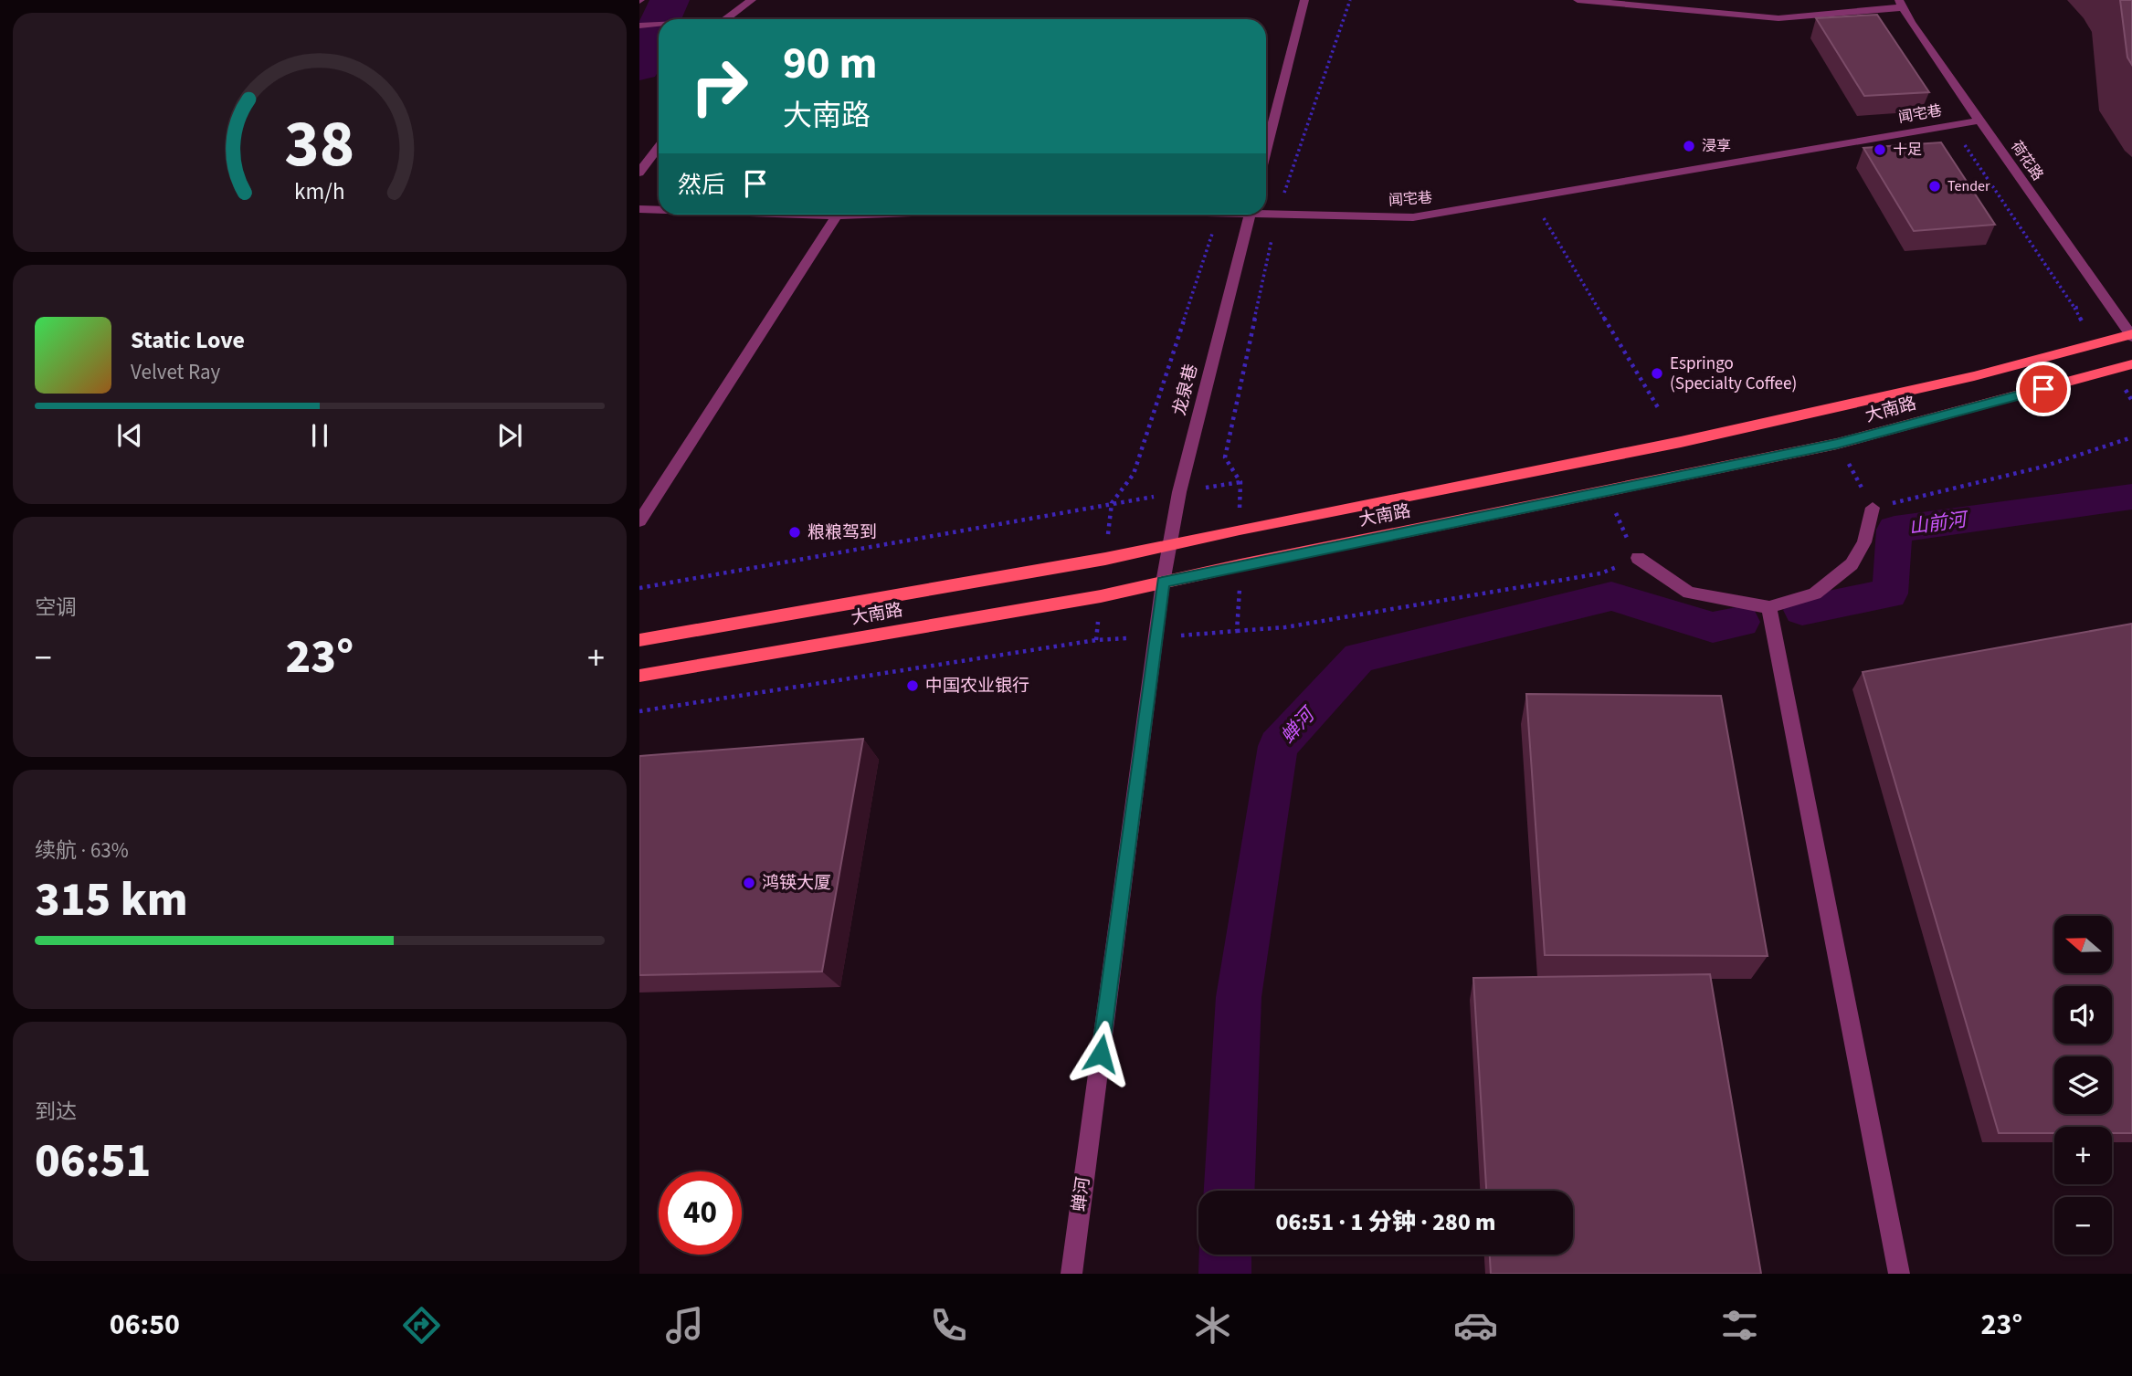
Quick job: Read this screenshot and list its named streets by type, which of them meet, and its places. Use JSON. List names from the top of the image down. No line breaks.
{"streets":{"main road":["大南路"],"street":["闻宅巷","荷花路","龙泉巷","蝉河"]},"crossings":[["闻宅巷","荷花路"],["荷花路","大南路"],["龙泉巷","大南路"],["龙泉巷","蝉河"],["大南路","蝉河"]],"water":["山前河","蝉河"],"places":["浸享","十足","Tender","Espringo (Specialty Coffee)","粮粮驾到","中国农业银行","鸿锳大厦"],"north":"left","page":{"turn":["90 m","大南路"],"then":"然后","song":["Static Love","Velvet Ray"],"tile":["空调",["续航 · 63%","315 km"],["到达","06:51"]],"heat":["−","23°","+"],"map_buttons":["+","−"],"limit":"40","trip":"06:51 · 1 分钟 · 280 m","tabs":["06:50","23°"],"gauge":["38","km/h"]}}
